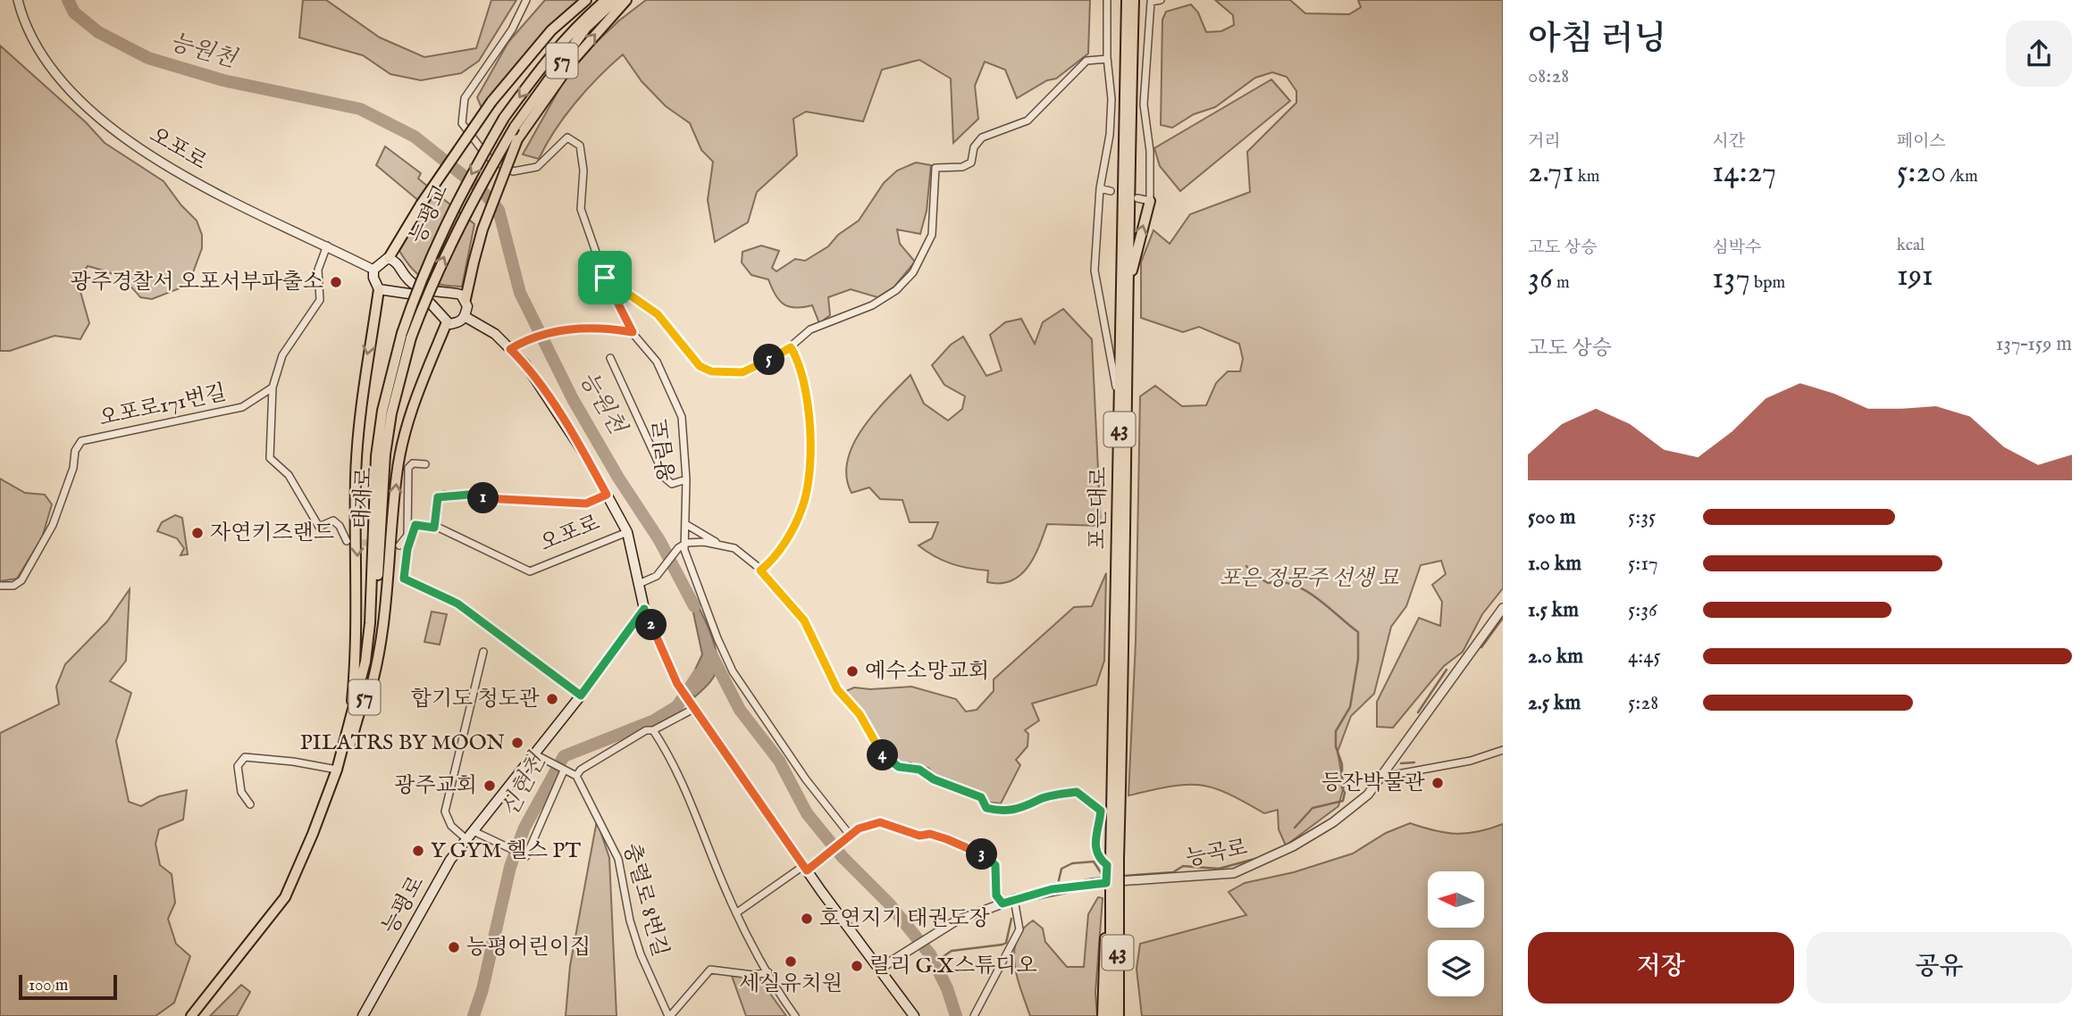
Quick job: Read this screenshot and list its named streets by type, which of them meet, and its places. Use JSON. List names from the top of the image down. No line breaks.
{"streets":{"highway":["57","능평교","43","태재로","포은대로"],"main road":["오포로","능평로"],"street":["오포로171번길","왕림로","능곡로","충렬로 8번길"]},"crossings":[["오포로","능곡로"],["오포로","능평로"],["능평교","태재로"],["43","포은대로"],["43","능곡로"]],"water":["능원천","신현천"],"parks":["포은 정몽주 선생 묘"],"places":["광주경찰서 오포서부파출소","자연키즈랜드","예수소망교회","합기도 청도관","PILATRS BY MOON","등잔박물관","광주교회","Y GYM 헬스 PT","호연지기 태권도장","능평어린이집","세실유치원","릴리 G.X스튜디오"],"scale_bar":"100 m","north":"left","page":{"heading":["아침 러닝","08:28"],"stats":[["거리","2.71 km"],["시간","14:27"],["페이스","5:20 /km"],["고도 상승","36 m"],["심박수","137 bpm"],["kcal","191"]],"chart":["고도 상승","137–159 m"],"pins":["5","1","2","4","3"],"list":[{"name":"500 m","note":"5:35"},{"name":"1.0 km","note":"5:17"},{"name":"1.5 km","note":"5:36"},{"name":"2.0 km","note":"4:45"},{"name":"2.5 km","note":"5:28"}],"buttons":["저장","공유"],"scale":"100 m"}}
